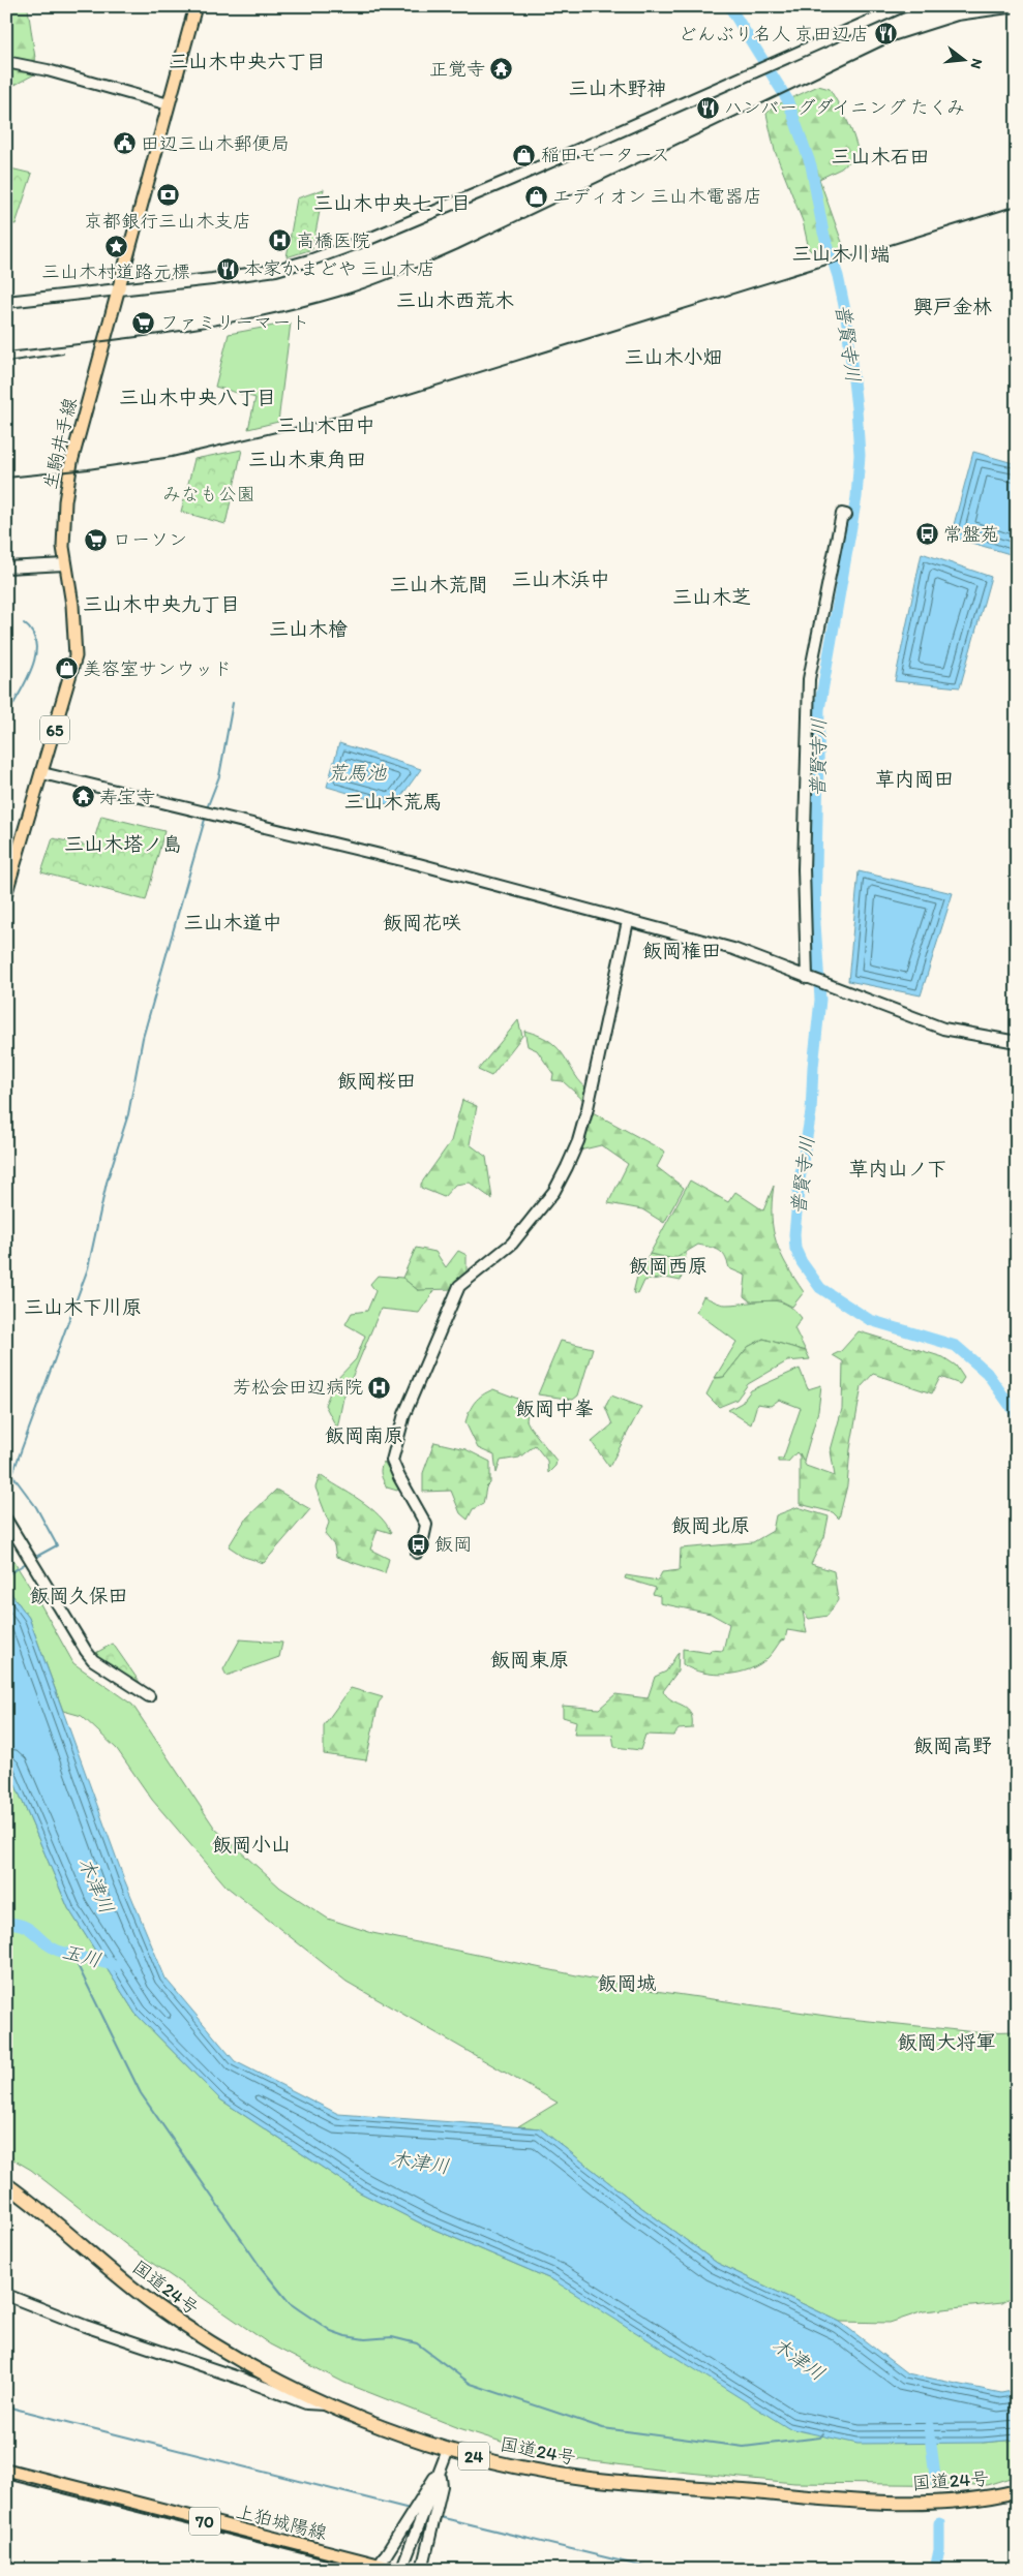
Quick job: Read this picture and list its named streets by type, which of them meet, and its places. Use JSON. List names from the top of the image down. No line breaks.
{"streets":{"highway":["国道24号","24"],"main road":["生駒井手線","65","70","上狛城陽線"]},"districts":["三山木中央六丁目","三山木野神","三山木石田","三山木中央七丁目","三山木川端","三山木西荒木","興戸金林","三山木小畑","三山木中央八丁目","三山木田中","三山木東角田","三山木浜中","三山木荒間","三山木芝","三山木中央九丁目","三山木檜","草内岡田","三山木荒馬","三山木塔ノ島","三山木道中","飯岡花咲","飯岡権田","飯岡桜田","草内山ノ下","飯岡西原","三山木下川原","飯岡中峯","飯岡南原","飯岡北原","飯岡久保田","飯岡東原","飯岡高野","飯岡小山","飯岡城","飯岡大将軍"],"water":["普賢寺川","荒馬池","木津川","玉川"],"parks":["みなも公園"],"places":{"restaurant":["どんぶり名人 京田辺店","ハンバーグダイニング たくみ","本家かまどや 三山木店"],"temple":["正覚寺","寿宝寺"],"public building":["田辺三山木郵便局"],"shop":["稲田モータース","エディオン 三山木電器店","美容室サンウッド"],"bank":["京都銀行三山木支店"],"hospital":["高橋医院","芳松会田辺病院"],"place":["三山木村道路元標"],"supermarket":["ファミリーマート","ローソン"],"bus stop":["常盤苑","飯岡"]},"north":"right"}
